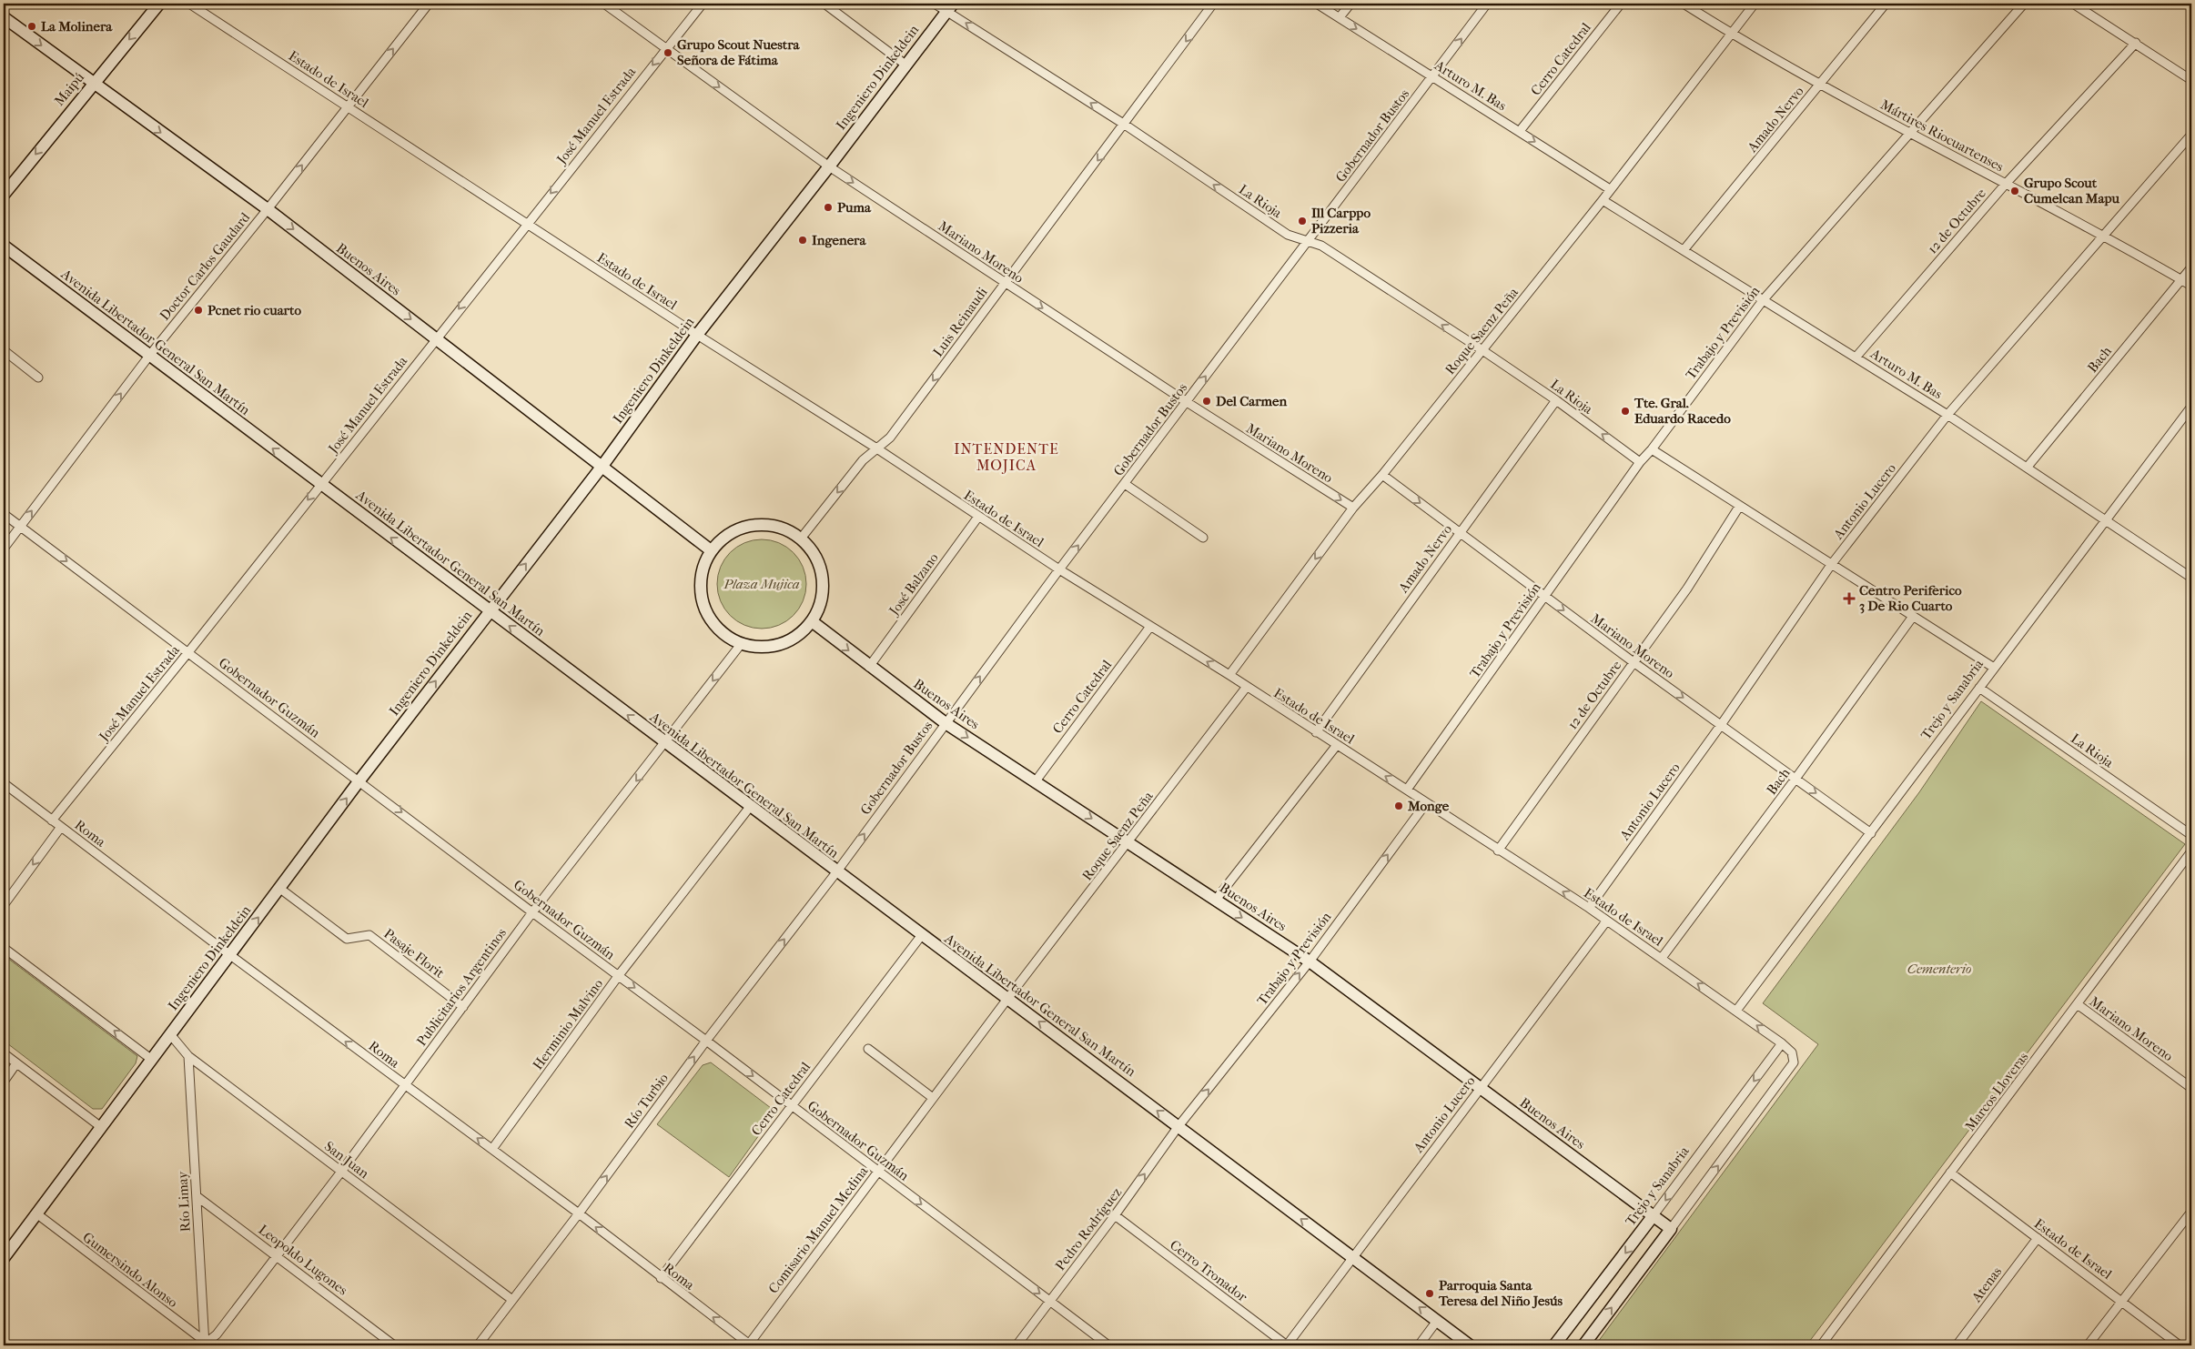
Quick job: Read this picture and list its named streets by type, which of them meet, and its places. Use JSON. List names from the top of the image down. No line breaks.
{"streets":{"main road":["Ingeniero Dinkeldein","Maipú","Buenos Aires","Avenida Libertador General San Martín","Trejo y Sanabria"],"street":["Cerro Catedral","Estado de Israel","Arturo M. Bas","José Manuel Estrada","Amado Nervo","Gobernador Bustos","Mártires Riocuartenses","La Rioja","12 de Octubre","Mariano Moreno","Doctor Carlos Gaudard","Luis Reinaudi","Roque Saenz Peña","Trabajo y Previsión","Bach","Antonio Lucero","José Balzano","Gobernador Guzmán","Roma","Pasaje Florit","Publicitarios Argentinos","Herminio Malvino","Marcos Lloveras","Río Turbio","San Juan","Río Limay","Pedro Rodríguez","Comisario Manuel Medina","Leopoldo Lugones","Gumersindo Alonso","Cerro Tronador","Atenas"]},"crossings":[["Cerro Catedral","Estado de Israel"],["Cerro Catedral","Arturo M. Bas"],["Cerro Catedral","Buenos Aires"],["Cerro Catedral","Avenida Libertador General San Martín"],["Cerro Catedral","Gobernador Guzmán"],["Cerro Catedral","Roma"],["Ingeniero Dinkeldein","Estado de Israel"],["Ingeniero Dinkeldein","La Rioja"],["Ingeniero Dinkeldein","Mariano Moreno"],["Ingeniero Dinkeldein","Buenos Aires"],["Ingeniero Dinkeldein","Avenida Libertador General San Martín"],["Ingeniero Dinkeldein","Gobernador Guzmán"],["Ingeniero Dinkeldein","Roma"],["Ingeniero Dinkeldein","Pasaje Florit"],["Ingeniero Dinkeldein","San Juan"],["Ingeniero Dinkeldein","Gumersindo Alonso"],["Estado de Israel","José Manuel Estrada"],["Estado de Israel","Amado Nervo"],["Estado de Israel","Gobernador Bustos"],["Estado de Israel","12 de Octubre"],["Estado de Israel","Doctor Carlos Gaudard"],["Estado de Israel","Buenos Aires"],["Estado de Israel","Luis Reinaudi"],["Estado de Israel","Roque Saenz Peña"],["Estado de Israel","Trabajo y Previsión"],["Estado de Israel","Bach"],["Estado de Israel","Antonio Lucero"],["Estado de Israel","José Balzano"],["Estado de Israel","Trejo y Sanabria"],["Estado de Israel","Marcos Lloveras"],["Estado de Israel","Atenas"],["Arturo M. Bas","Amado Nervo"],["Arturo M. Bas","Gobernador Bustos"],["Arturo M. Bas","12 de Octubre"],["Arturo M. Bas","Roque Saenz Peña"],["Arturo M. Bas","Trabajo y Previsión"],["Arturo M. Bas","Bach"],["Arturo M. Bas","Antonio Lucero"],["Arturo M. Bas","Trejo y Sanabria"],["Maipú","Buenos Aires"],["José Manuel Estrada","Mariano Moreno"],["José Manuel Estrada","Buenos Aires"],["José Manuel Estrada","Avenida Libertador General San Martín"],["José Manuel Estrada","Gobernador Guzmán"],["José Manuel Estrada","Roma"],["Amado Nervo","Mártires Riocuartenses"],["Amado Nervo","La Rioja"],["Amado Nervo","Mariano Moreno"],["Gobernador Bustos","La Rioja"],["Gobernador Bustos","Mariano Moreno"],["Gobernador Bustos","Buenos Aires"],["Gobernador Bustos","Avenida Libertador General San Martín"],["Gobernador Bustos","Río Turbio"],["Mártires Riocuartenses","12 de Octubre"],["Mártires Riocuartenses","Roque Saenz Peña"],["Mártires Riocuartenses","Trabajo y Previsión"],["Mártires Riocuartenses","Bach"],["Mártires Riocuartenses","Antonio Lucero"],["La Rioja","Luis Reinaudi"],["La Rioja","Roque Saenz Peña"],["La Rioja","Trabajo y Previsión"],["La Rioja","Trejo y Sanabria"],["12 de Octubre","Mariano Moreno"],["Mariano Moreno","Luis Reinaudi"],["Mariano Moreno","Roque Saenz Peña"],["Mariano Moreno","Trabajo y Previsión"],["Mariano Moreno","Bach"],["Mariano Moreno","Antonio Lucero"],["Mariano Moreno","Trejo y Sanabria"],["Mariano Moreno","Marcos Lloveras"],["Doctor Carlos Gaudard","Buenos Aires"],["Doctor Carlos Gaudard","Avenida Libertador General San Martín"],["Doctor Carlos Gaudard","Gobernador Guzmán"],["Buenos Aires","Luis Reinaudi"],["Buenos Aires","Roque Saenz Peña"],["Buenos Aires","Trabajo y Previsión"],["Buenos Aires","Antonio Lucero"],["Buenos Aires","José Balzano"],["Buenos Aires","Trejo y Sanabria"],["Buenos Aires","Publicitarios Argentinos"],["Luis Reinaudi","Publicitarios Argentinos"],["Roque Saenz Peña","Avenida Libertador General San Martín"],["Roque Saenz Peña","Comisario Manuel Medina"],["Trabajo y Previsión","Avenida Libertador General San Martín"],["Trabajo y Previsión","Pedro Rodríguez"],["Avenida Libertador General San Martín","Antonio Lucero"],["Avenida Libertador General San Martín","Publicitarios Argentinos"],["Avenida Libertador General San Martín","Herminio Malvino"],["Avenida Libertador General San Martín","Río Turbio"],["Avenida Libertador General San Martín","Pedro Rodríguez"],["Avenida Libertador General San Martín","Comisario Manuel Medina"],["Antonio Lucero","Cerro Tronador"],["Gobernador Guzmán","Publicitarios Argentinos"],["Gobernador Guzmán","Herminio Malvino"],["Gobernador Guzmán","Río Turbio"],["Gobernador Guzmán","Pedro Rodríguez"],["Gobernador Guzmán","Comisario Manuel Medina"],["Roma","Publicitarios Argentinos"],["Roma","Herminio Malvino"],["Roma","Río Turbio"],["Roma","Comisario Manuel Medina"],["Pasaje Florit","Publicitarios Argentinos"],["Publicitarios Argentinos","San Juan"],["Publicitarios Argentinos","Río Limay"],["Publicitarios Argentinos","Leopoldo Lugones"],["Publicitarios Argentinos","Gumersindo Alonso"],["Río Turbio","San Juan"],["San Juan","Río Limay"],["Río Limay","Leopoldo Lugones"],["Río Limay","Gumersindo Alonso"],["Pedro Rodríguez","Cerro Tronador"]],"one_way":["Ingeniero Dinkeldein","Maipú","José Manuel Estrada","Gobernador Bustos","La Rioja","Mariano Moreno","Doctor Carlos Gaudard","Buenos Aires","Luis Reinaudi","Avenida Libertador General San Martín","Gobernador Guzmán","Roma","Publicitarios Argentinos","Río Turbio","Pedro Rodríguez"],"districts":["INTENDENTE MOJICA"],"parks":["Plaza Mujica","Cementerio"],"places":{"other":["La Molinera","Grupo Scout Nuestra Señora de Fátima","Grupo Scout Cumelcan Mapu","Puma","Ill Carppo Pizzeria","Ingenera","Pcnet rio cuarto","Del Carmen","Tte. Gral. Eduardo Racedo","Monge","Parroquia Santa Teresa del Niño Jesús"],"health":["Centro Periferico 3 De Rio Cuarto"]}}
